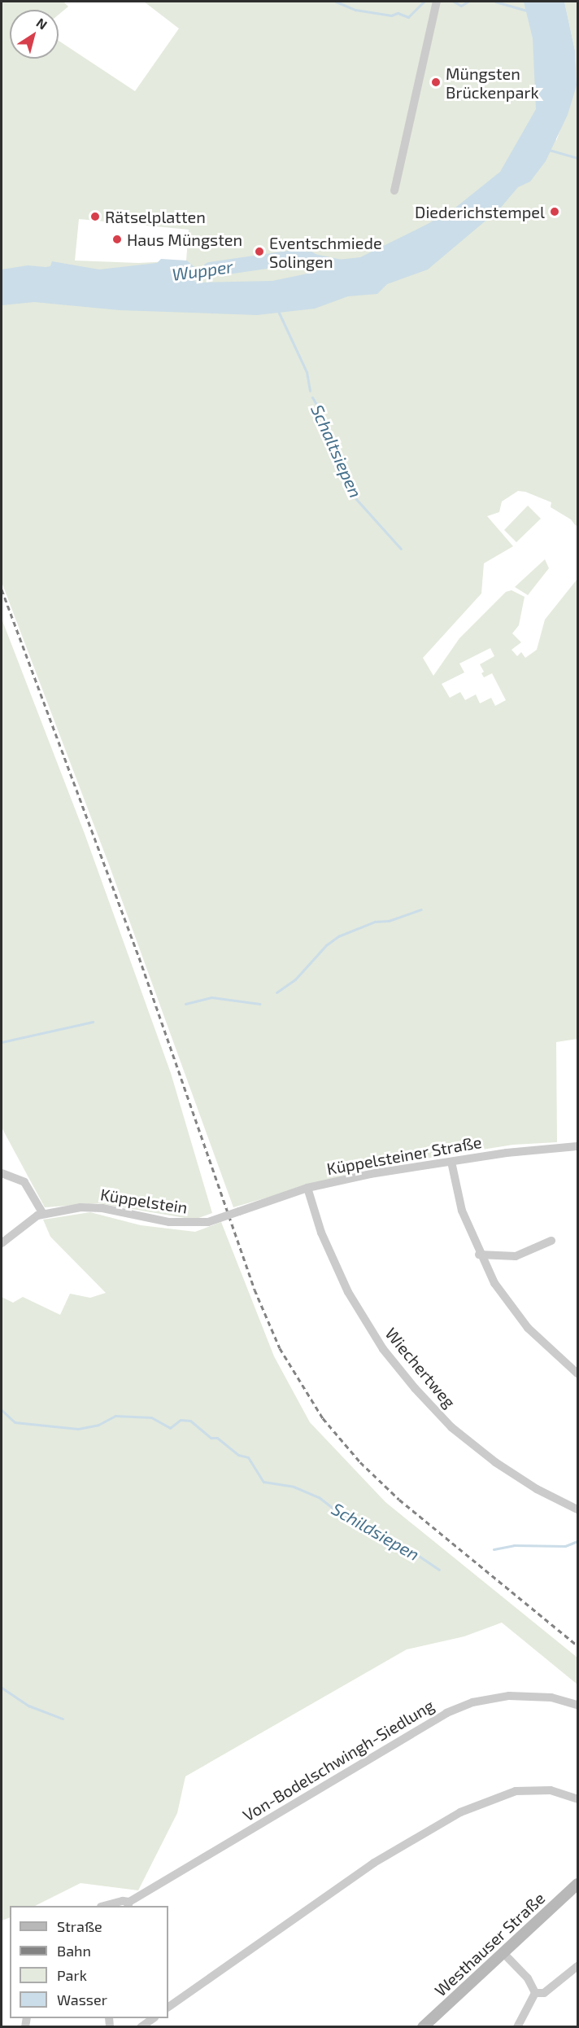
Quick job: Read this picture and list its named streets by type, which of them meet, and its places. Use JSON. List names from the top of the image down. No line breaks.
{"streets":{"main road":["Westhauser Straße"],"street":["Küppelsteiner Straße","Küppelstein","Wiechertweg","Von-Bodelschwingh-Siedlung"]},"crossings":[["Küppelsteiner Straße","Küppelstein"],["Küppelsteiner Straße","Wiechertweg"]],"water":["Wupper","Schaltsiepen","Schildsiepen"],"places":["Müngsten Brückenpark","Diederichstempel","Rätselplatten","Haus Müngsten","Eventschmiede Solingen"],"legend":["Straße","Bahn","Park","Wasser"],"north":"top right"}
